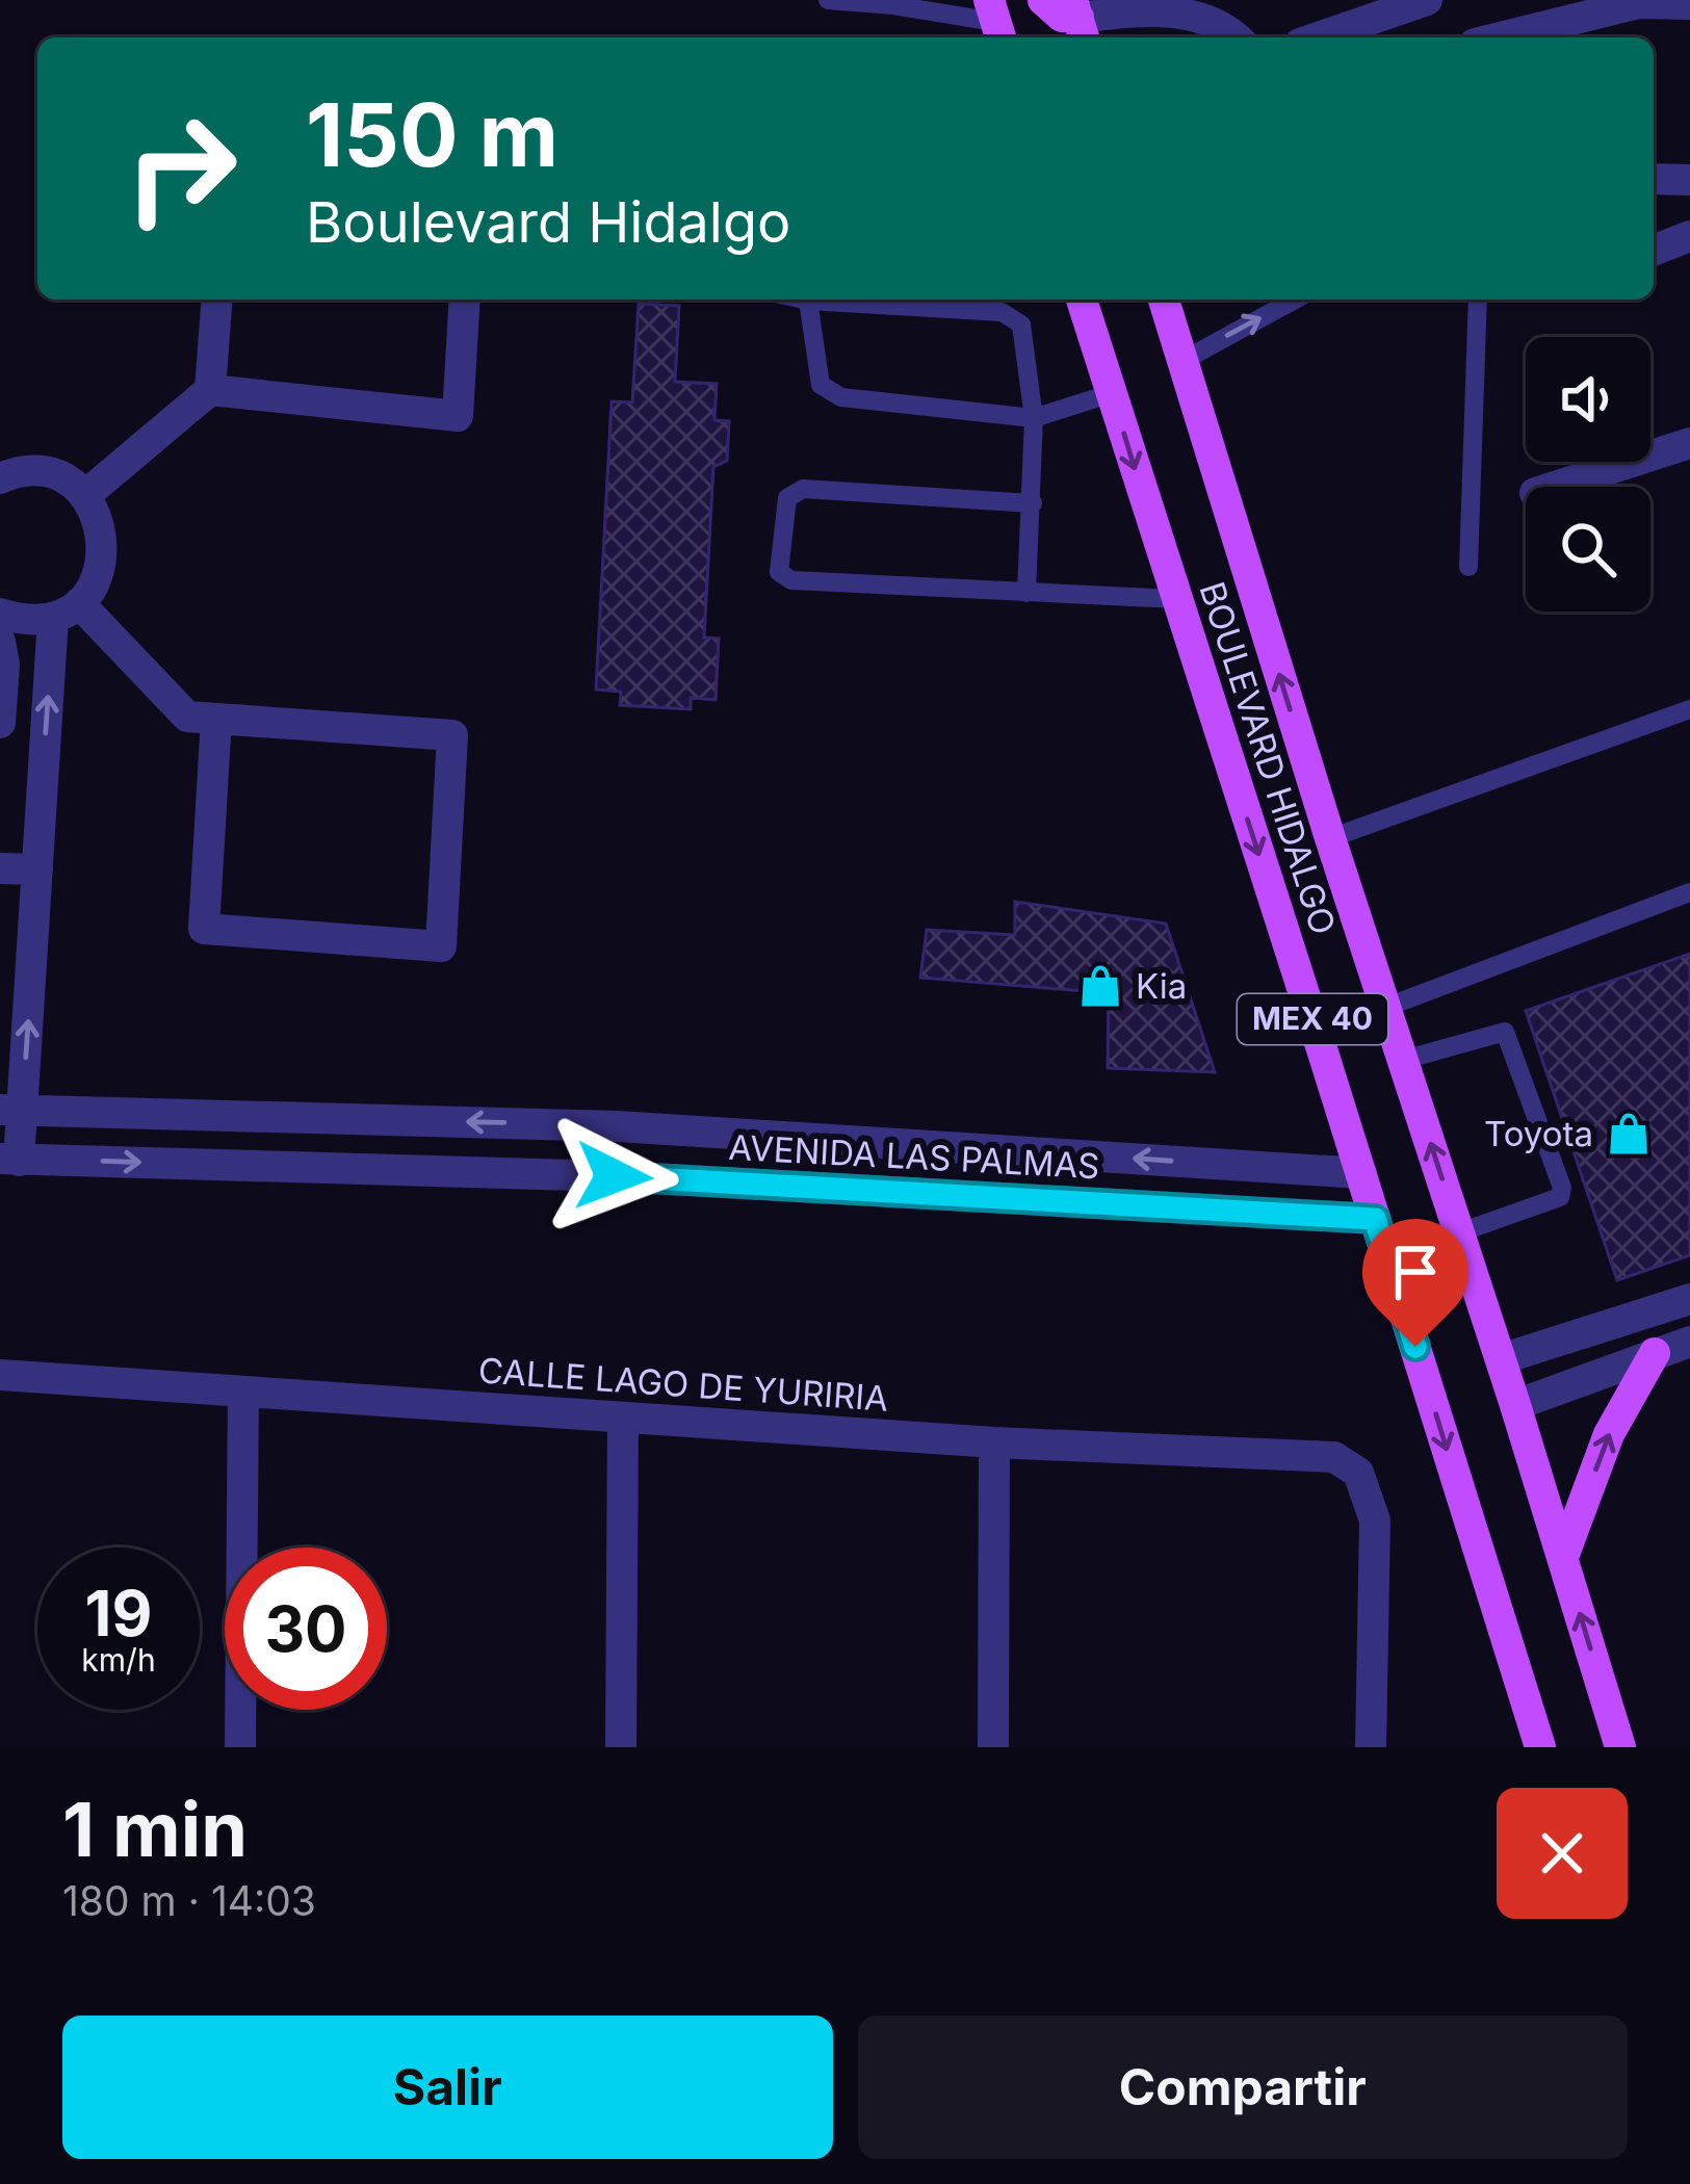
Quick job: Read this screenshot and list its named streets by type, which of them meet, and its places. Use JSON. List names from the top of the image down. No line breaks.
{"streets":{"main road":["BOULEVARD HIDALGO","MEX 40"],"street":["AVENIDA LAS PALMAS","CALLE LAGO DE YURIRIA"]},"crossings":[["BOULEVARD HIDALGO","AVENIDA LAS PALMAS"]],"places":{"shop":["Kia","Toyota"]},"page":{"turn":["150 m","Boulevard Hidalgo"],"speed":"19 km/h","limit":"30","heading":["1 min","180 m · 14:03"],"buttons":["Salir","Compartir"]}}
